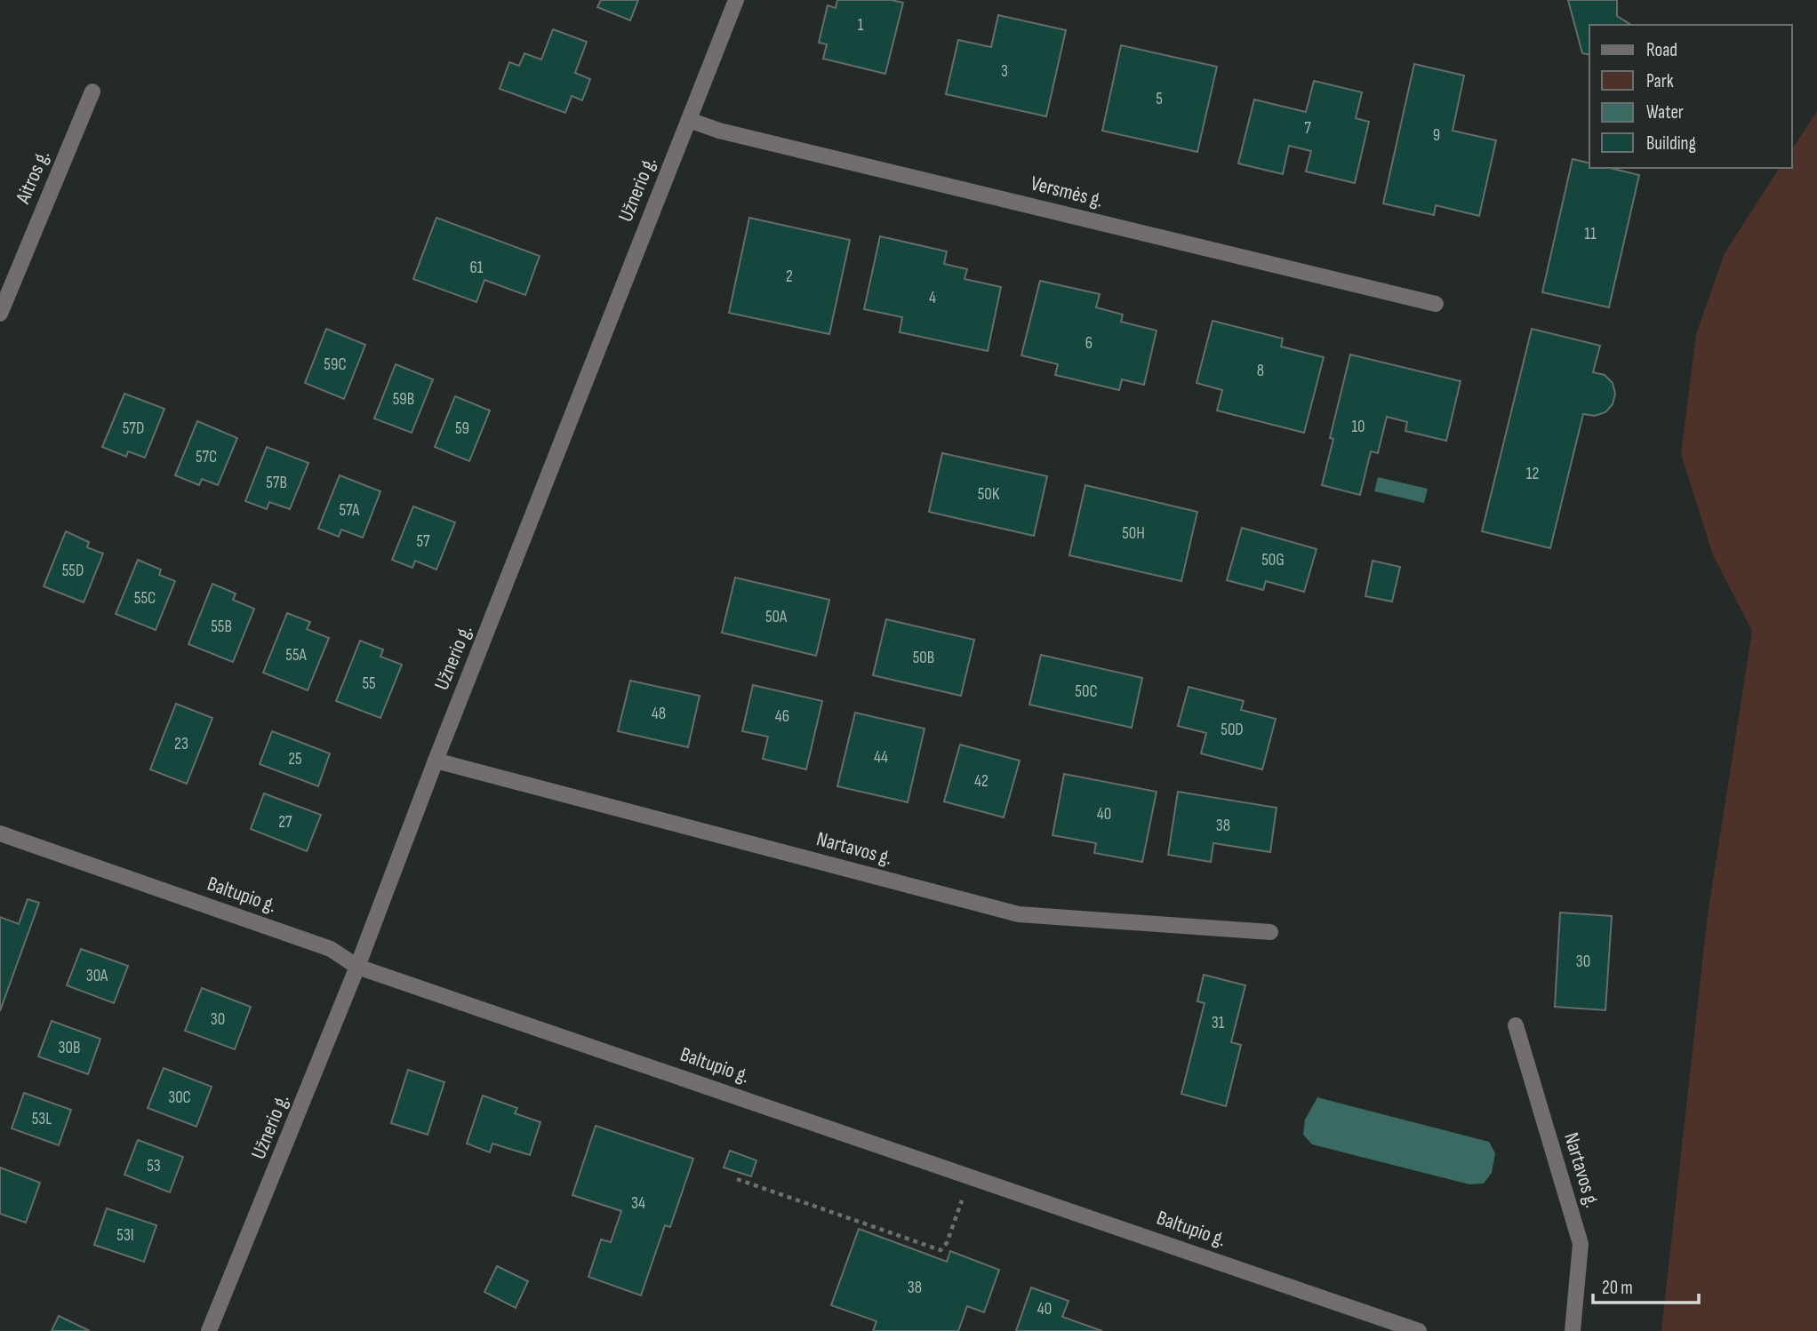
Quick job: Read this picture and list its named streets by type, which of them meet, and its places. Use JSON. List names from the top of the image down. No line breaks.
{"streets":{"street":["Aitros g.","Užnerio g.","Versmės g.","Nartavos g.","Baltupio g."]},"crossings":[["Užnerio g.","Versmės g."],["Užnerio g.","Nartavos g."],["Užnerio g.","Baltupio g."]],"house_numbers":["1","3","5","7","9","11","61","2","4","6","59C","8","59B","10","57D","59","57C","12","57B","50K","57A","50H","57","50G","55D","55C","50A","55B","55A","50B","55","50C","48","46","50D","23","44","25","42","40","27","38","30","30A","30","31","30B","30C","53L","53","34","53I","38","40"],"legend":["Road","Park","Water","Building"],"scale_bar":"20 m"}
